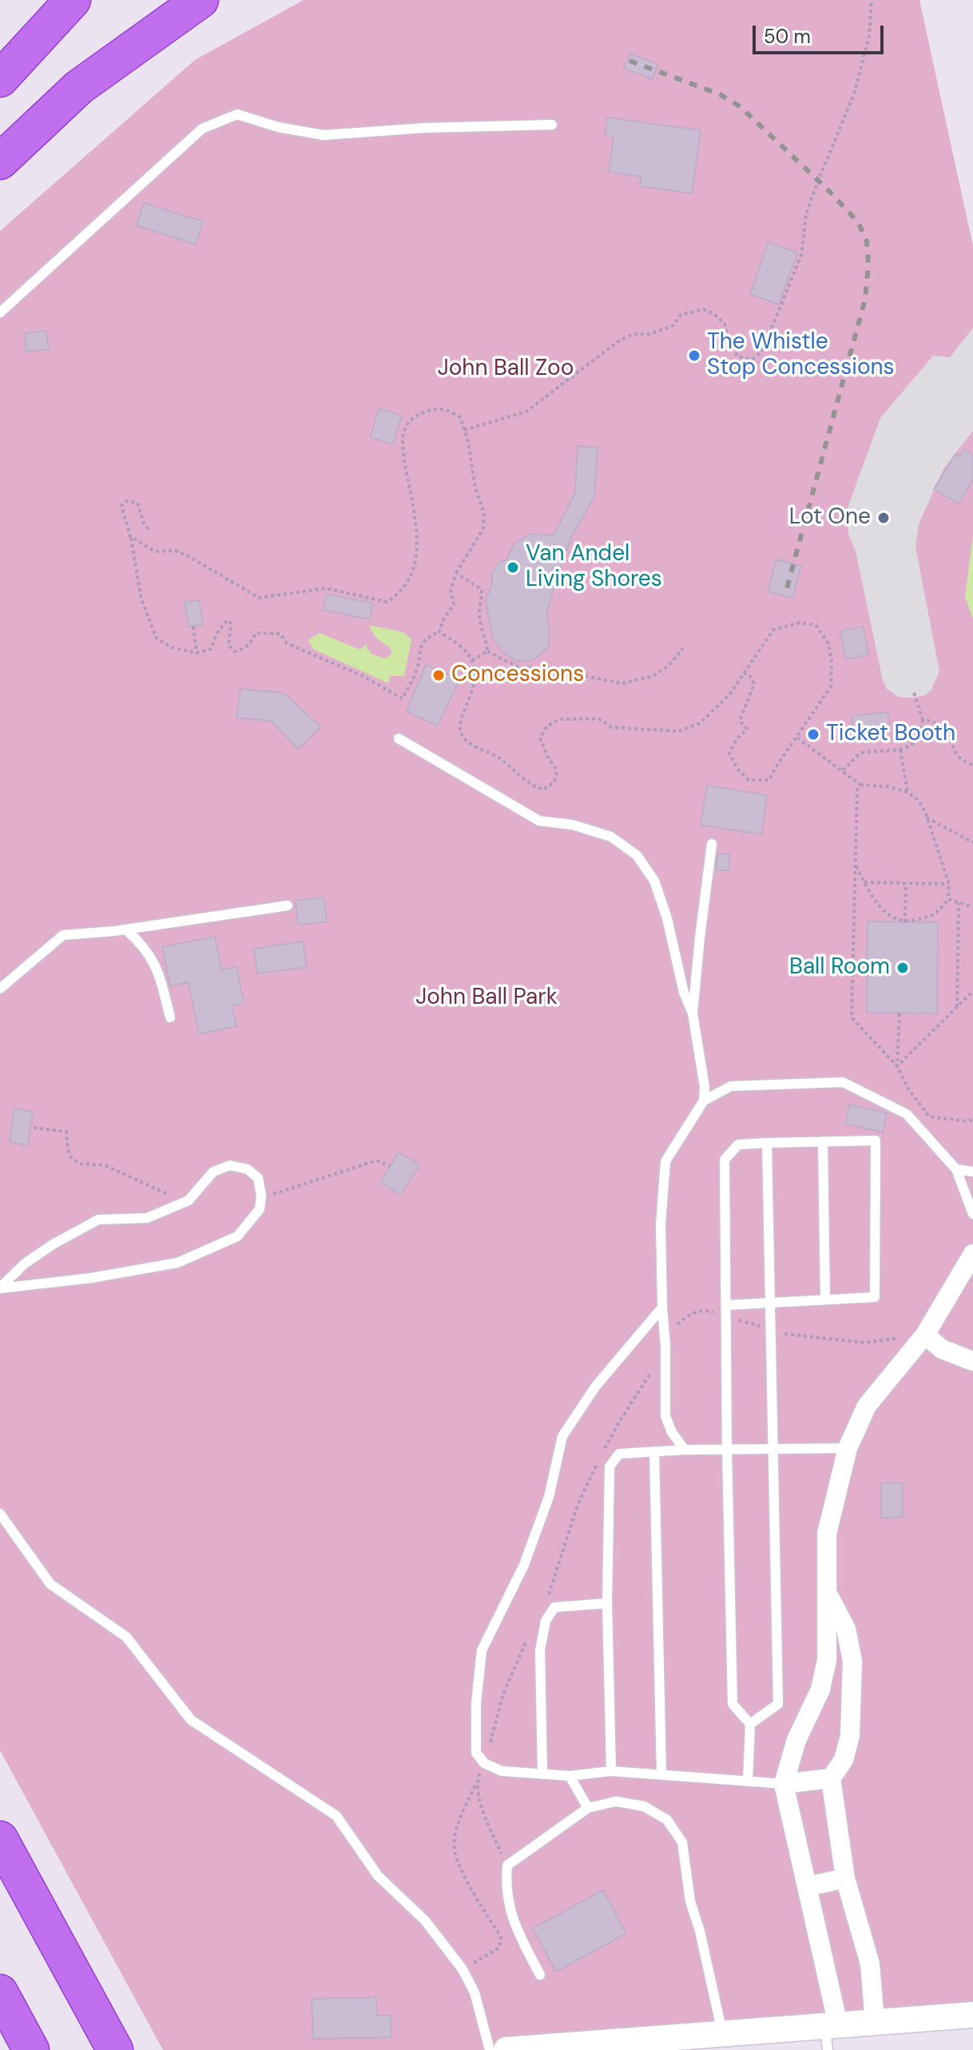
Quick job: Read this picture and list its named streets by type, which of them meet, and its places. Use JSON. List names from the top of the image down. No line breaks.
{"parks":["John Ball Zoo","John Ball Park"],"places":["The Whistle Stop Concessions","Lot One","Van Andel Living Shores","Concessions","Ticket Booth","Ball Room"],"scale_bar":"50 m"}
